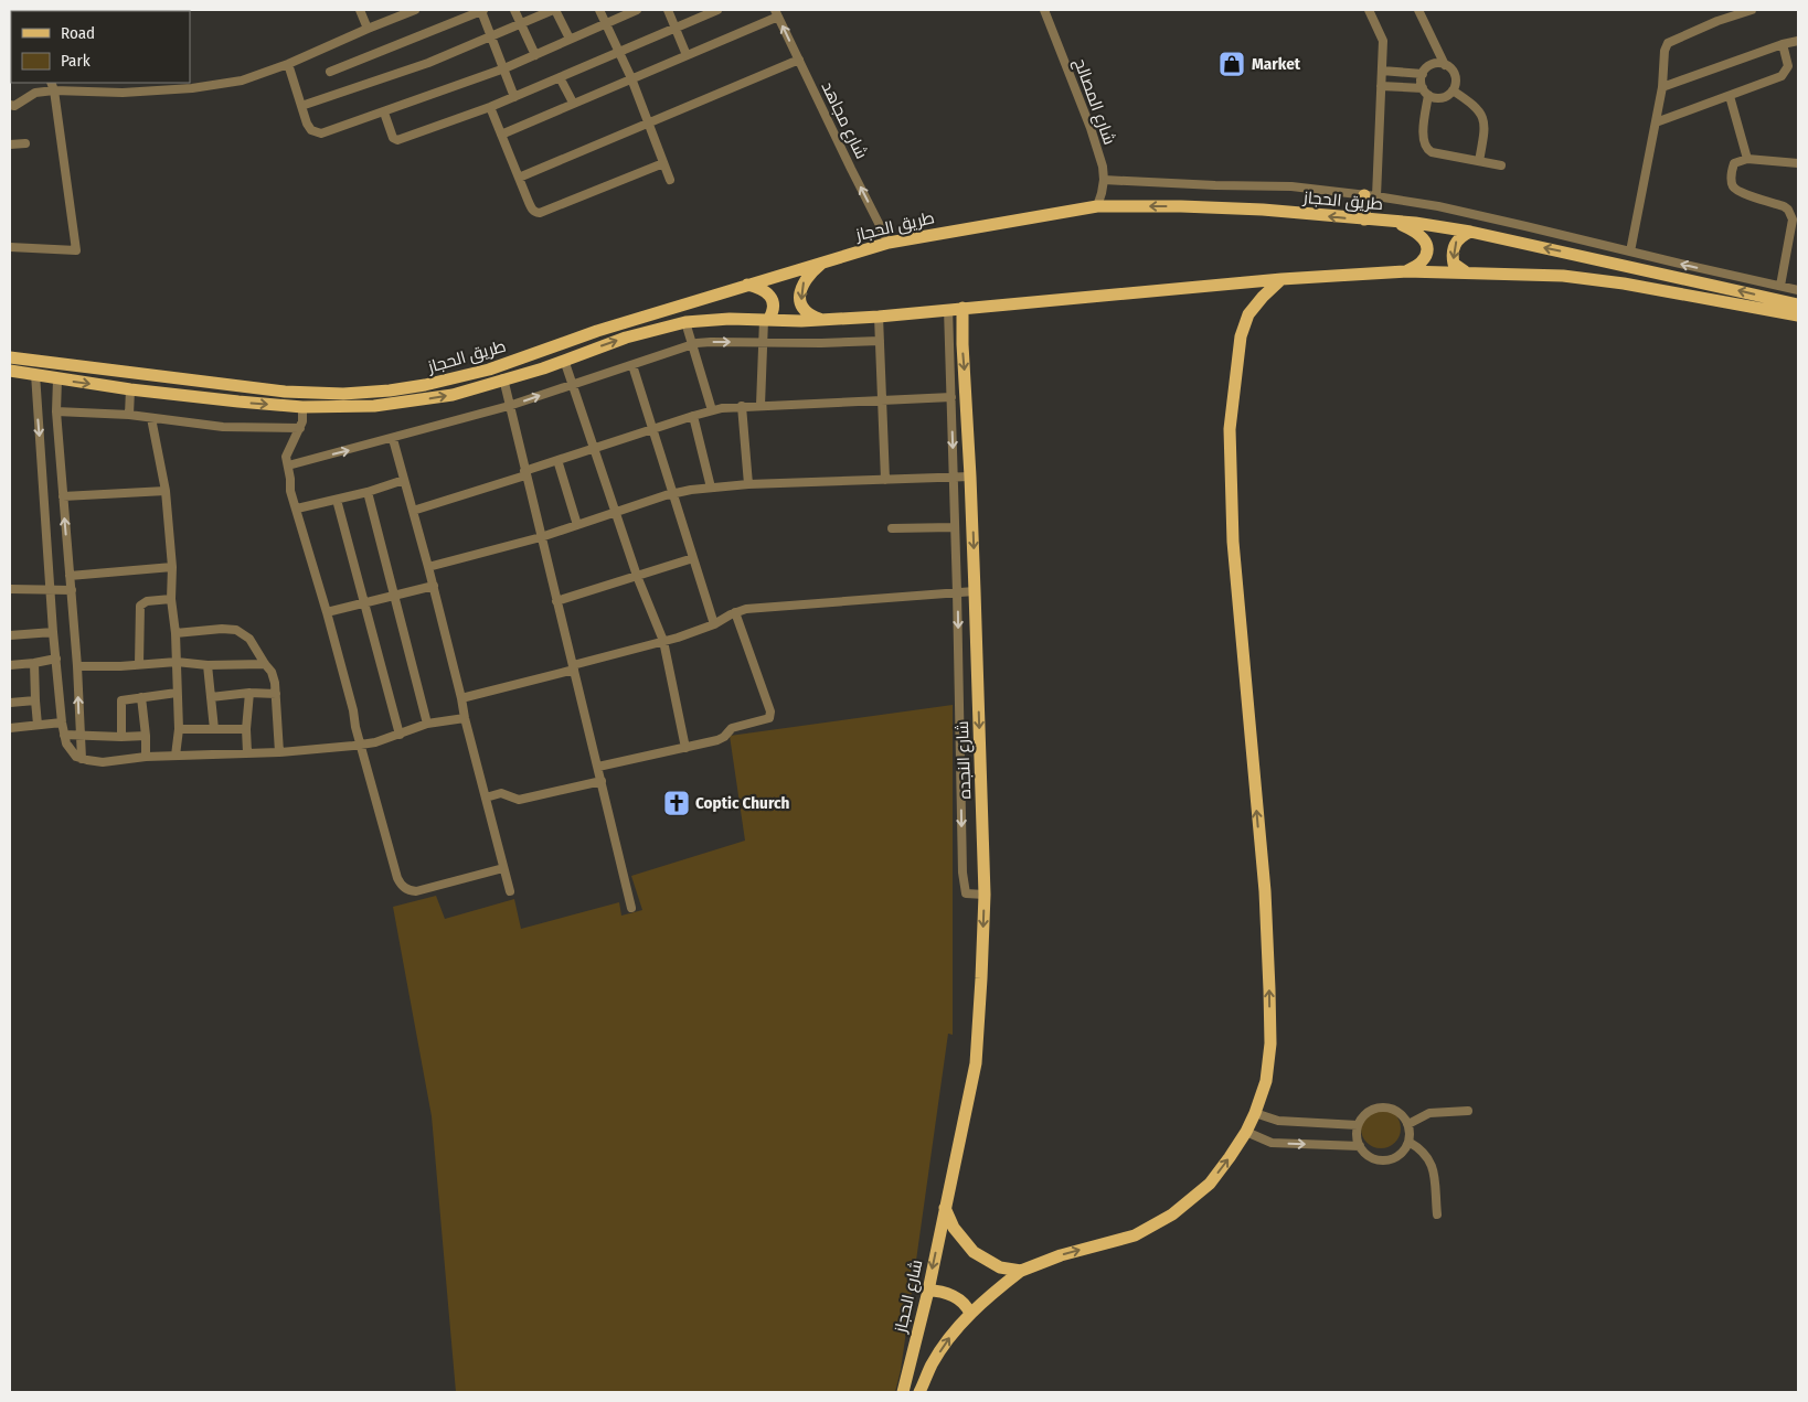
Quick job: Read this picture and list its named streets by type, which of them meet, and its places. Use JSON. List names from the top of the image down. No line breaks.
{"streets":{"main road":["طريق الحجاز","شارع النجده","شارع الحجاز"],"street":["شارع المصالح","شارع مجاهد"]},"crossings":[["شارع المصالح","طريق الحجاز"],["شارع مجاهد","طريق الحجاز"],["طريق الحجاز","شارع النجده"],["شارع النجده","شارع الحجاز"]],"one_way":["شارع مجاهد","شارع النجده","شارع الحجاز"],"places":{"shop":["Market"],"church":["Coptic Church"]},"legend":["Road","Park"]}
